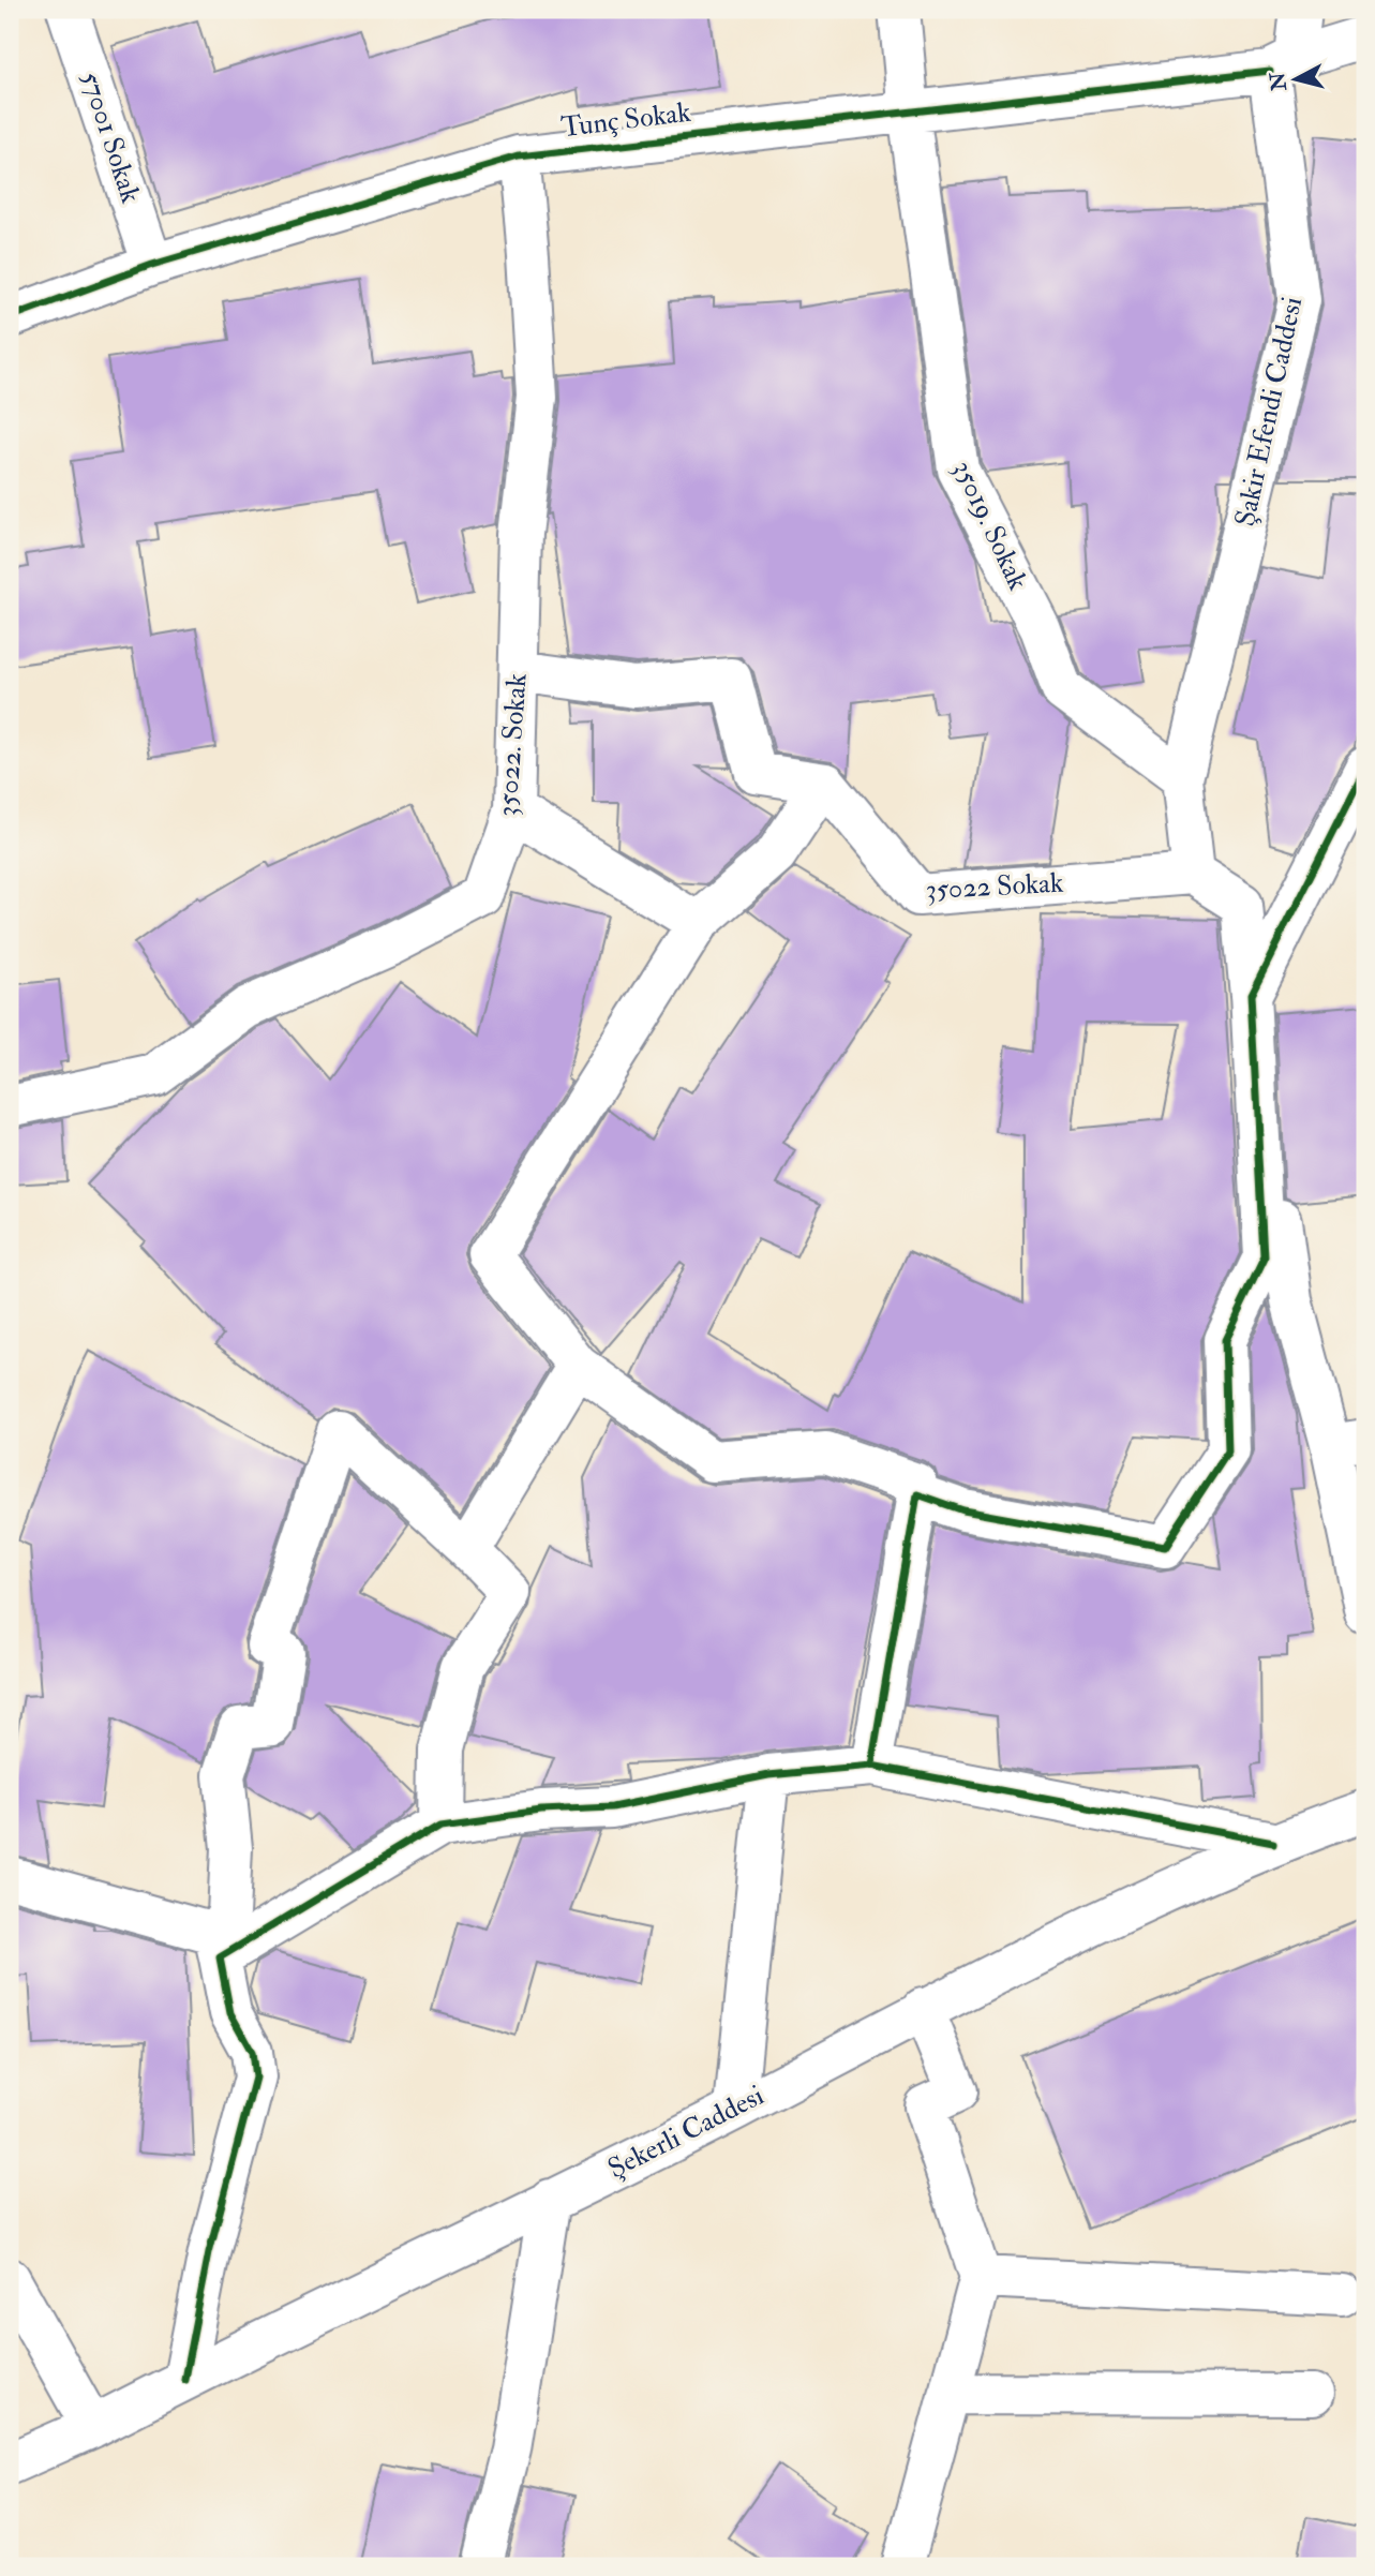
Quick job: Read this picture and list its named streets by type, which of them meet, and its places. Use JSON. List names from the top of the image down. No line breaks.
{"streets":{"street":["Tunç Sokak","57001 Sokak","Şakir Efendi Caddesi","35019. Sokak","35022. Sokak","35022 Sokak","Şekerli Caddesi"]},"crossings":[["Tunç Sokak","57001 Sokak"],["Tunç Sokak","Şakir Efendi Caddesi"],["Tunç Sokak","35019. Sokak"],["Tunç Sokak","35022. Sokak"],["Şakir Efendi Caddesi","35019. Sokak"]],"north":"left"}
